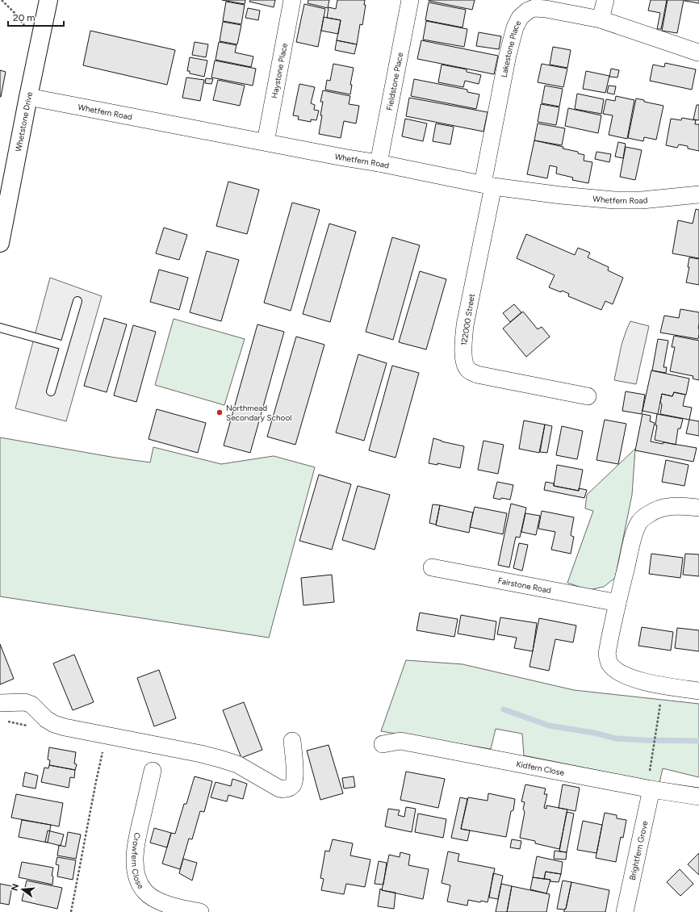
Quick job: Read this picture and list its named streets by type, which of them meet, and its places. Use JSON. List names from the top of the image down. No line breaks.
{"streets":{"street":["Lakestone Place","Haystone Place","Fieldstone Place","Whetfern Road","Whetstone Drive","122000 Street","Fairstone Road","Kidfern Close","Brightfern Grove","Crowfern Close"]},"crossings":[["Lakestone Place","Whetfern Road"],["Lakestone Place","122000 Street"],["Haystone Place","Whetfern Road"],["Fieldstone Place","Whetfern Road"],["Whetfern Road","Whetstone Drive"],["Whetfern Road","122000 Street"],["Kidfern Close","Brightfern Grove"]],"places":["Northmead Secondary School"],"scale_bar":"20 m","north":"left"}
